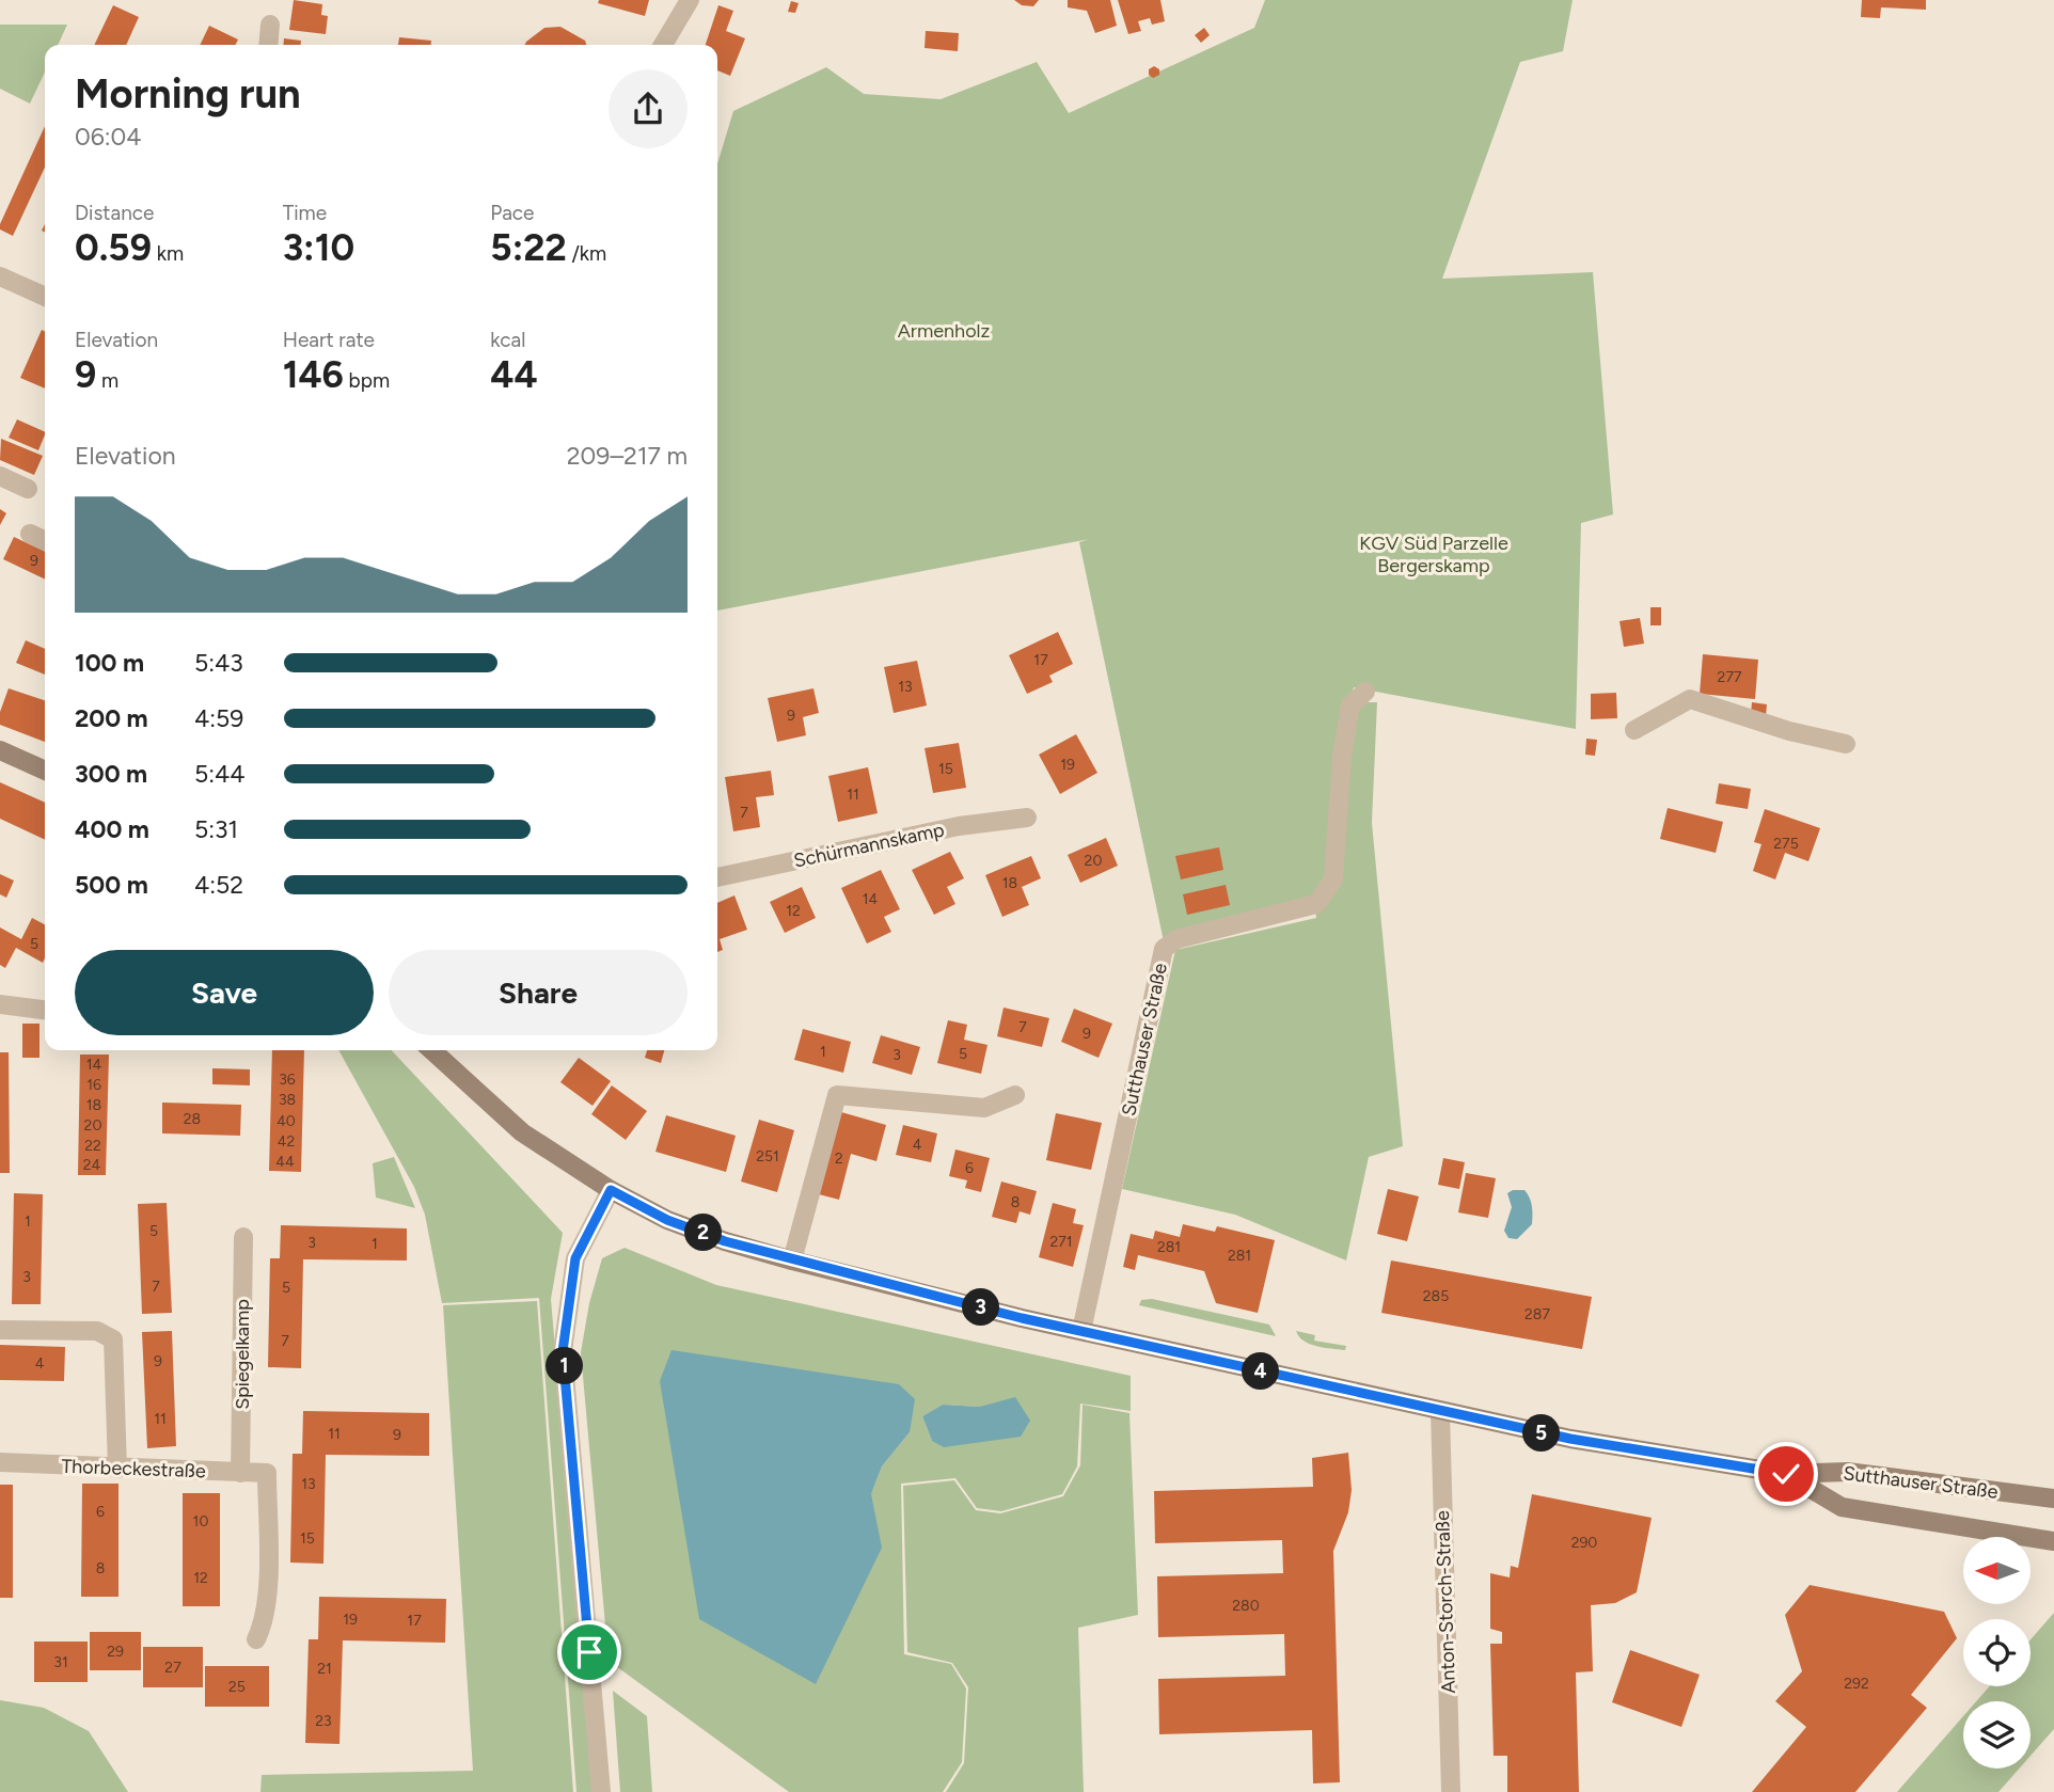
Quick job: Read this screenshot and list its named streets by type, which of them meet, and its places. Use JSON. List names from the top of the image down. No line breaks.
{"streets":{"street":["Schürmannskamp","Sutthauser Straße","Spiegelkamp","Thorbeckestraße","Anton-Storch-Straße"]},"crossings":[["Sutthauser Straße","Anton-Storch-Straße"],["Spiegelkamp","Thorbeckestraße"]],"parks":["Armenholz","KGV Süd Parzelle Bergerskamp"],"house_numbers":["9","17","277","13","9","19","15","11","7","275","20","18","14","12","5","7","9","1","5","3","14","36","16","38","18","28","40","20","42","4","22","251","2","44","24","6","8","1","5","271","3","1","281","281","3","7","5","285","287","7","9","4","11","11","9","13","6","10","15","290","8","12","280","19","17","29","31","27","21","292","25","23"],"north":"left","page":{"heading":["Morning run","06:04"],"stats":[["Distance","0.59 km"],["Time","3:10"],["Pace","5:22 /km"],["Elevation","9 m"],["Heart rate","146 bpm"],["kcal","44"]],"chart":["Elevation","209–217 m"],"list":[{"name":"100 m","note":"5:43"},{"name":"200 m","note":"4:59"},{"name":"300 m","note":"5:44"},{"name":"400 m","note":"5:31"},{"name":"500 m","note":"4:52"}],"buttons":["Save","Share"],"pins":["2","3","1","4","5"]}}
